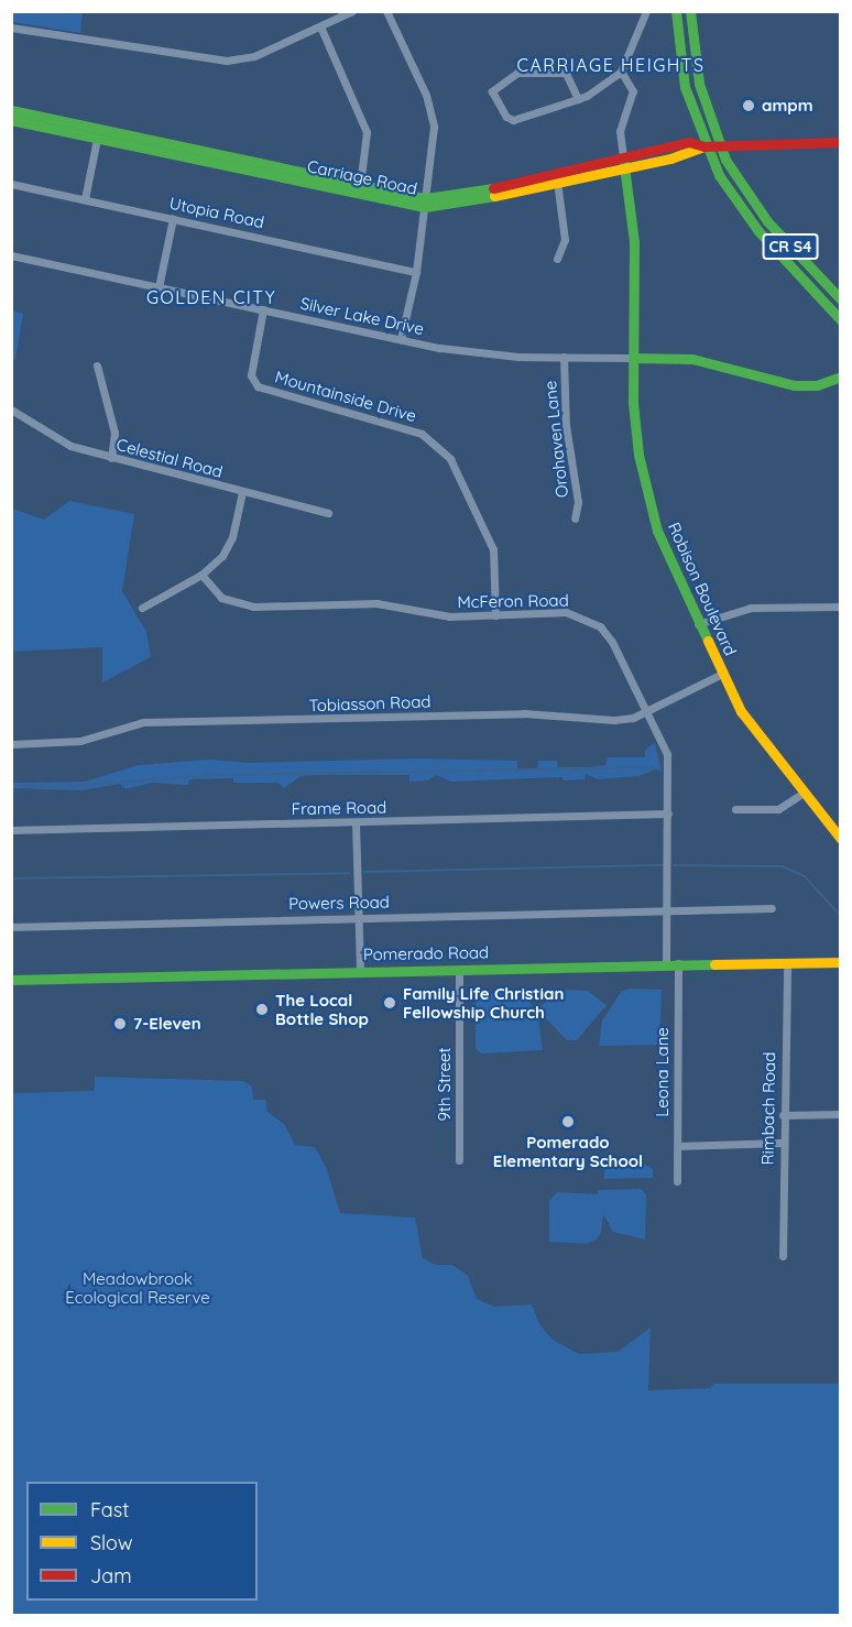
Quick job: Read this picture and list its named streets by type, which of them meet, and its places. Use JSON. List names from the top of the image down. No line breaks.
{"streets":{"street":["Carriage Road","Utopia Road","CR S4","Silver Lake Drive","Mountainside Drive","Orohaven Lane","Celestial Road","Robison Boulevard","McFeron Road","Tobiasson Road","Frame Road","Powers Road","Pomerado Road","Leona Lane","9th Street","Rimbach Road"]},"crossings":[["Carriage Road","CR S4"],["Carriage Road","Robison Boulevard"],["Silver Lake Drive","Mountainside Drive"],["Silver Lake Drive","Orohaven Lane"],["Silver Lake Drive","Robison Boulevard"],["Mountainside Drive","McFeron Road"],["Robison Boulevard","Tobiasson Road"],["McFeron Road","Tobiasson Road"],["McFeron Road","Frame Road"],["McFeron Road","Powers Road"],["McFeron Road","Pomerado Road"],["Pomerado Road","Leona Lane"],["Pomerado Road","9th Street"],["Pomerado Road","Rimbach Road"]],"districts":["CARRIAGE HEIGHTS","GOLDEN CITY"],"parks":["Meadowbrook Ecological Reserve"],"places":["ampm","Family Life Christian Fellowship Church","The Local Bottle Shop","7-Eleven","Pomerado Elementary School"],"legend":["Fast","Slow","Jam"]}
